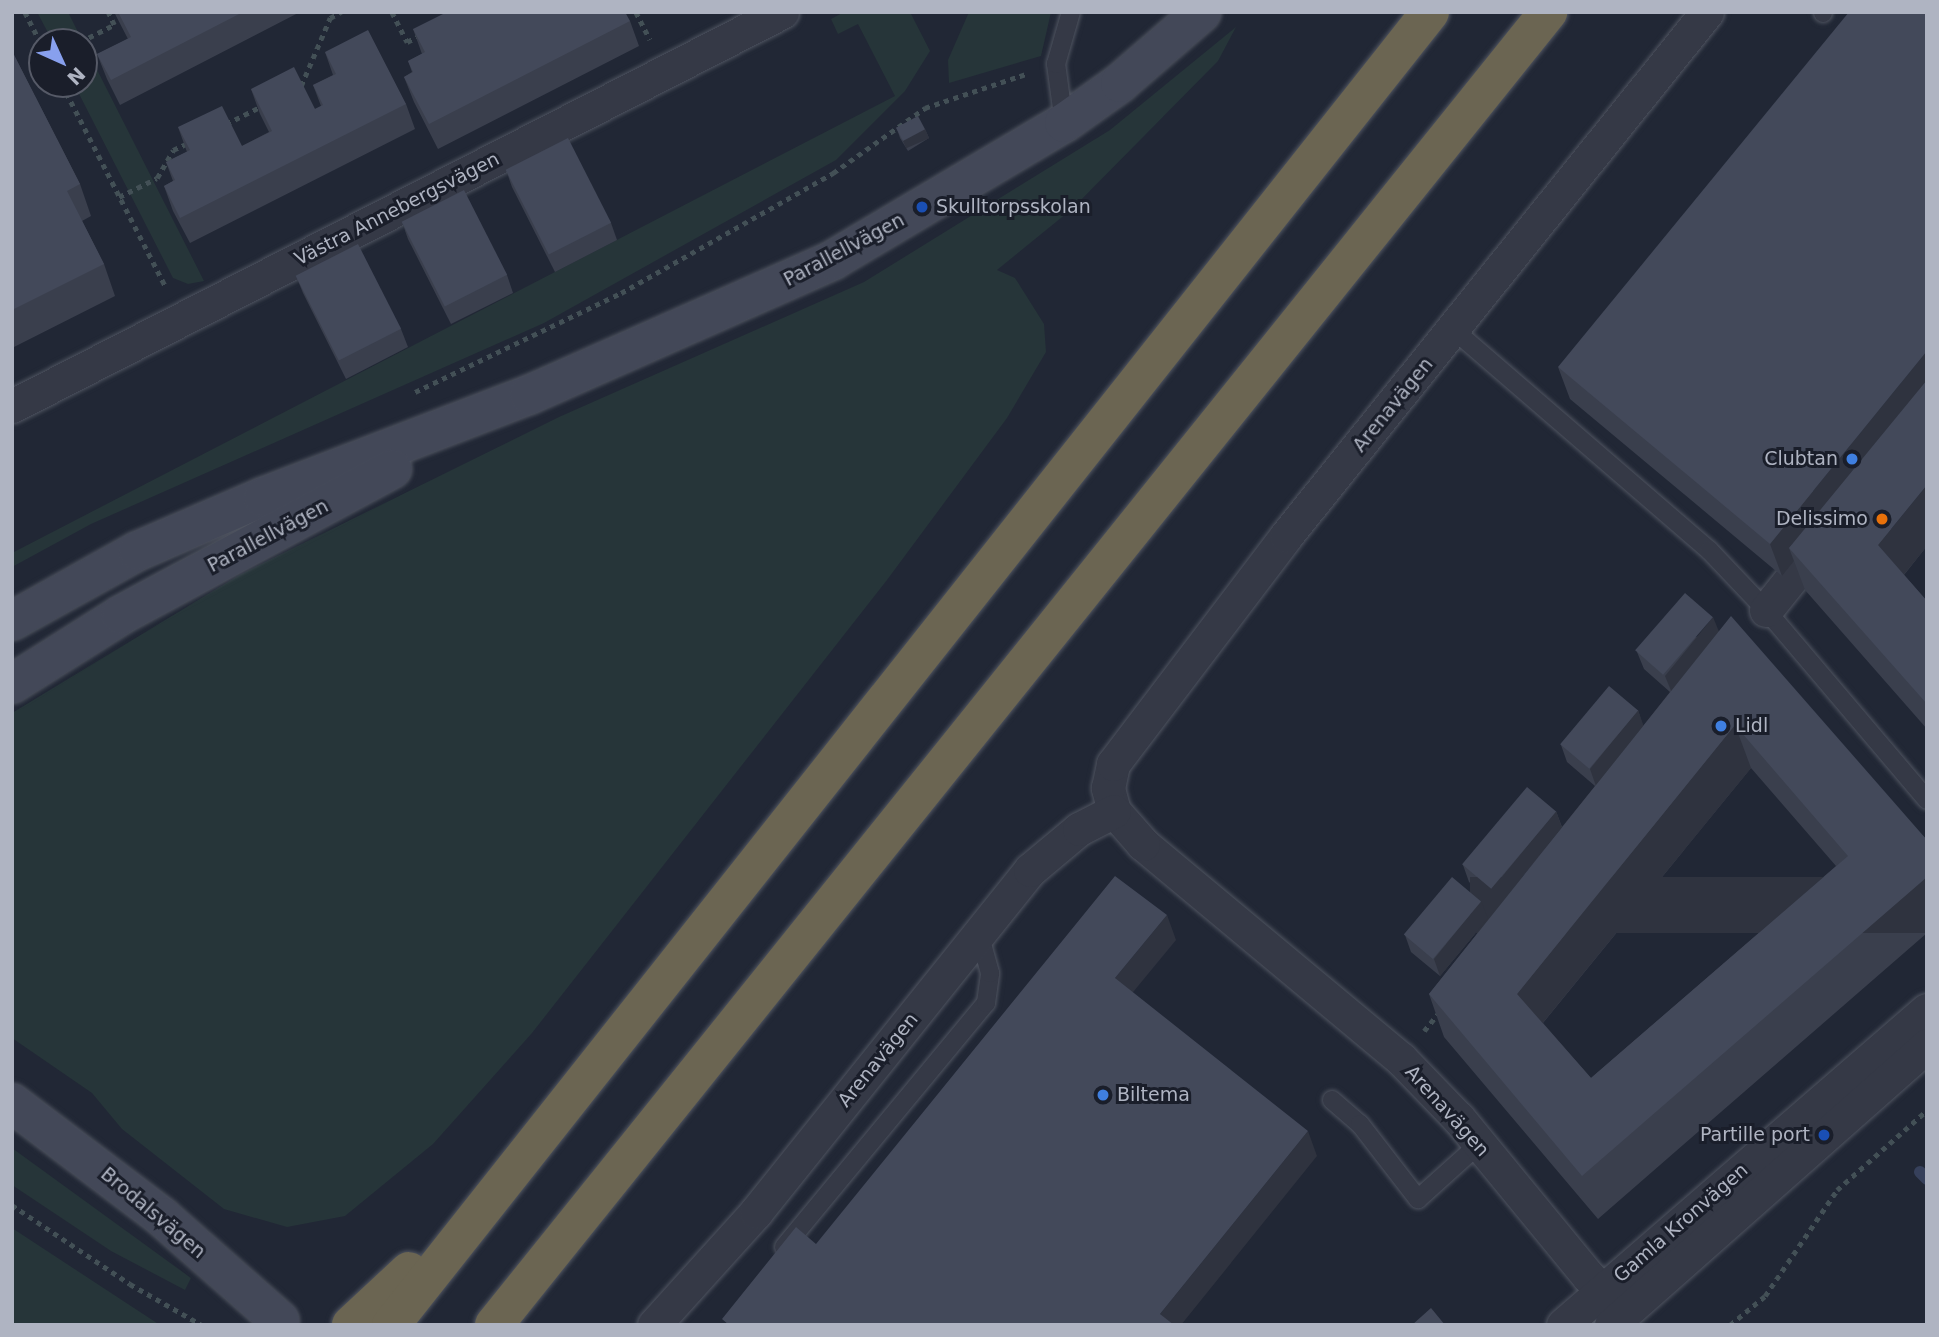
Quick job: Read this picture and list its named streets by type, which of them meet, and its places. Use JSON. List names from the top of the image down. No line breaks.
{"streets":{"street":["Västra Annebergsvägen","Parallellvägen","Arenavägen","Brodalsvägen","Gamla Kronvägen"]},"crossings":[["Arenavägen","Gamla Kronvägen"]],"places":["Skulltorpsskolan","Clubtan","Delissimo","Lidl","Biltema","Partille port"],"north":"bottom right"}
